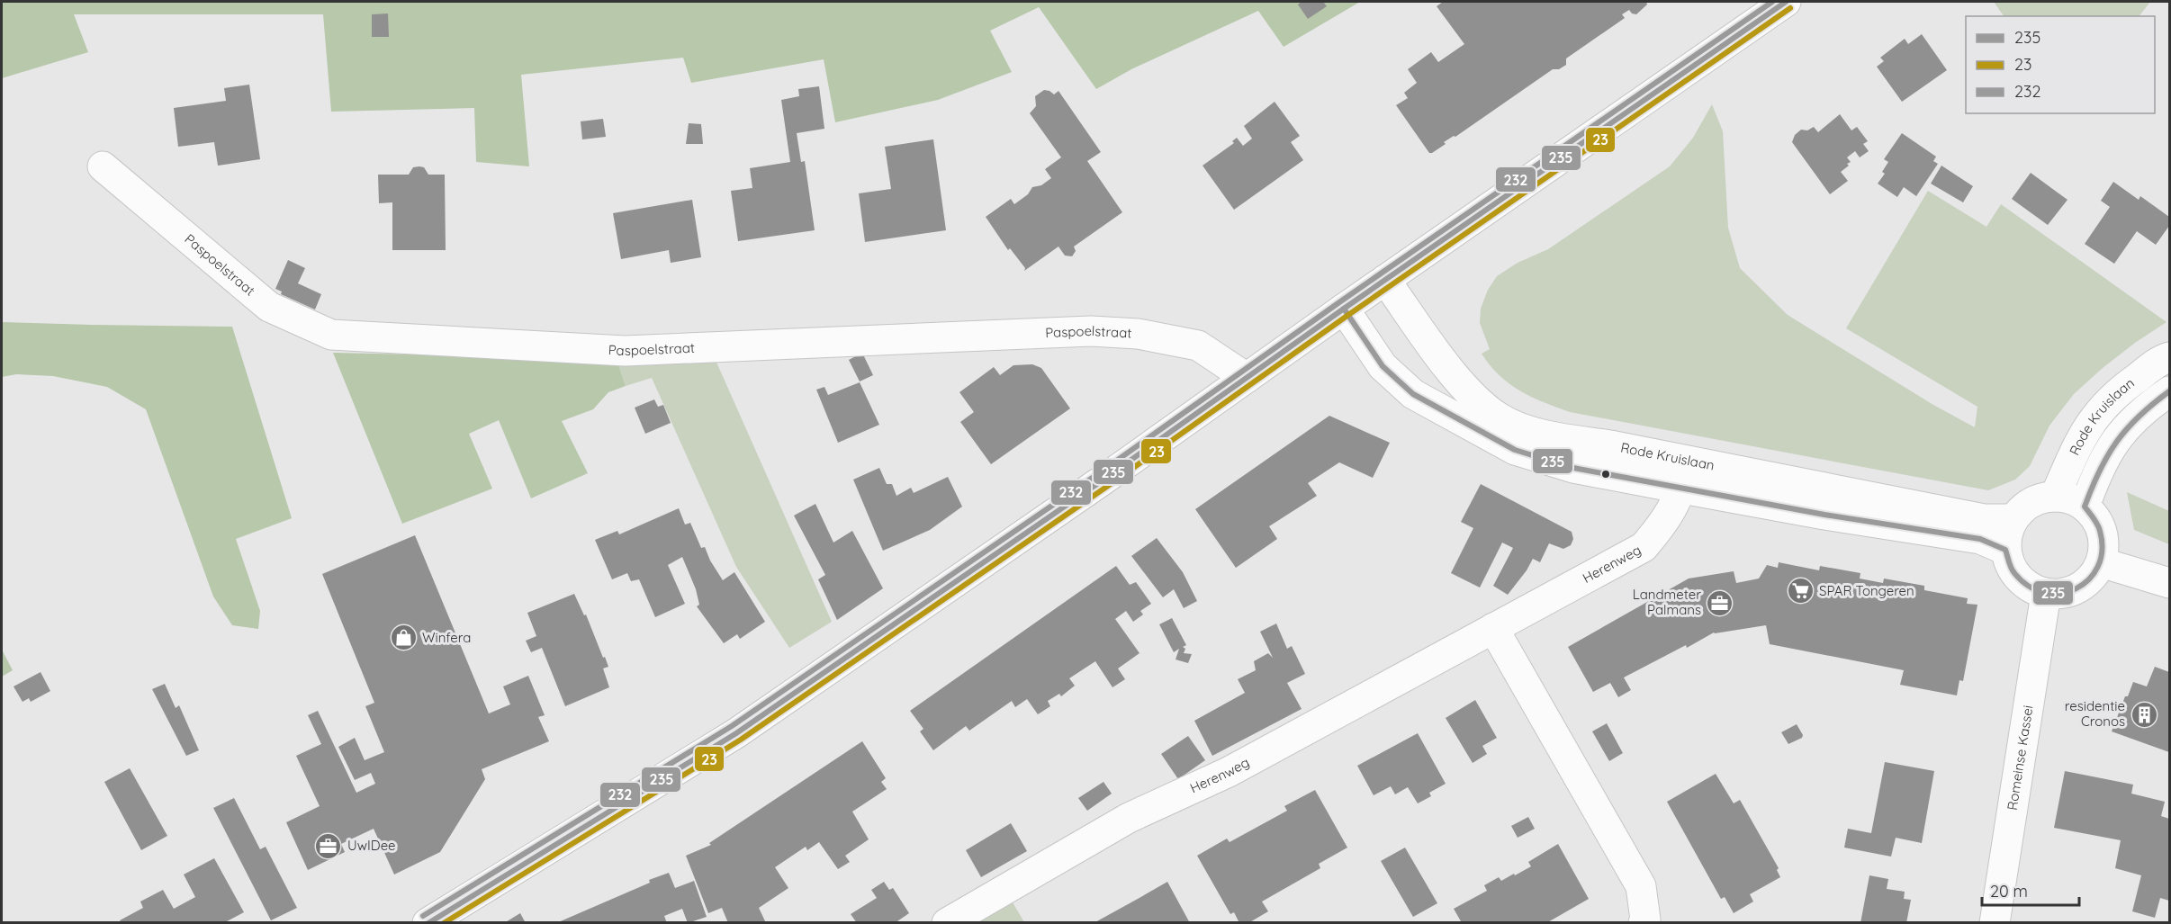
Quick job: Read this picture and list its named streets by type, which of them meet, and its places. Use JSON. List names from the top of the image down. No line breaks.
{"streets":{"main road":["Paspoelstraat","Rode Kruislaan","Herenweg","Romeinse Kassei"]},"crossings":[["Rode Kruislaan","Herenweg"],["Rode Kruislaan","Romeinse Kassei"]],"places":{"supermarket":["SPAR Tongeren"],"office":["Landmeter Palmans","UwIDee"],"shop":["Winfera"],"building":["residentie Cronos"]},"lines":["transit line 235","transit line 232","transit line 23"],"legend":["235","23","232"],"scale_bar":"20 m"}
